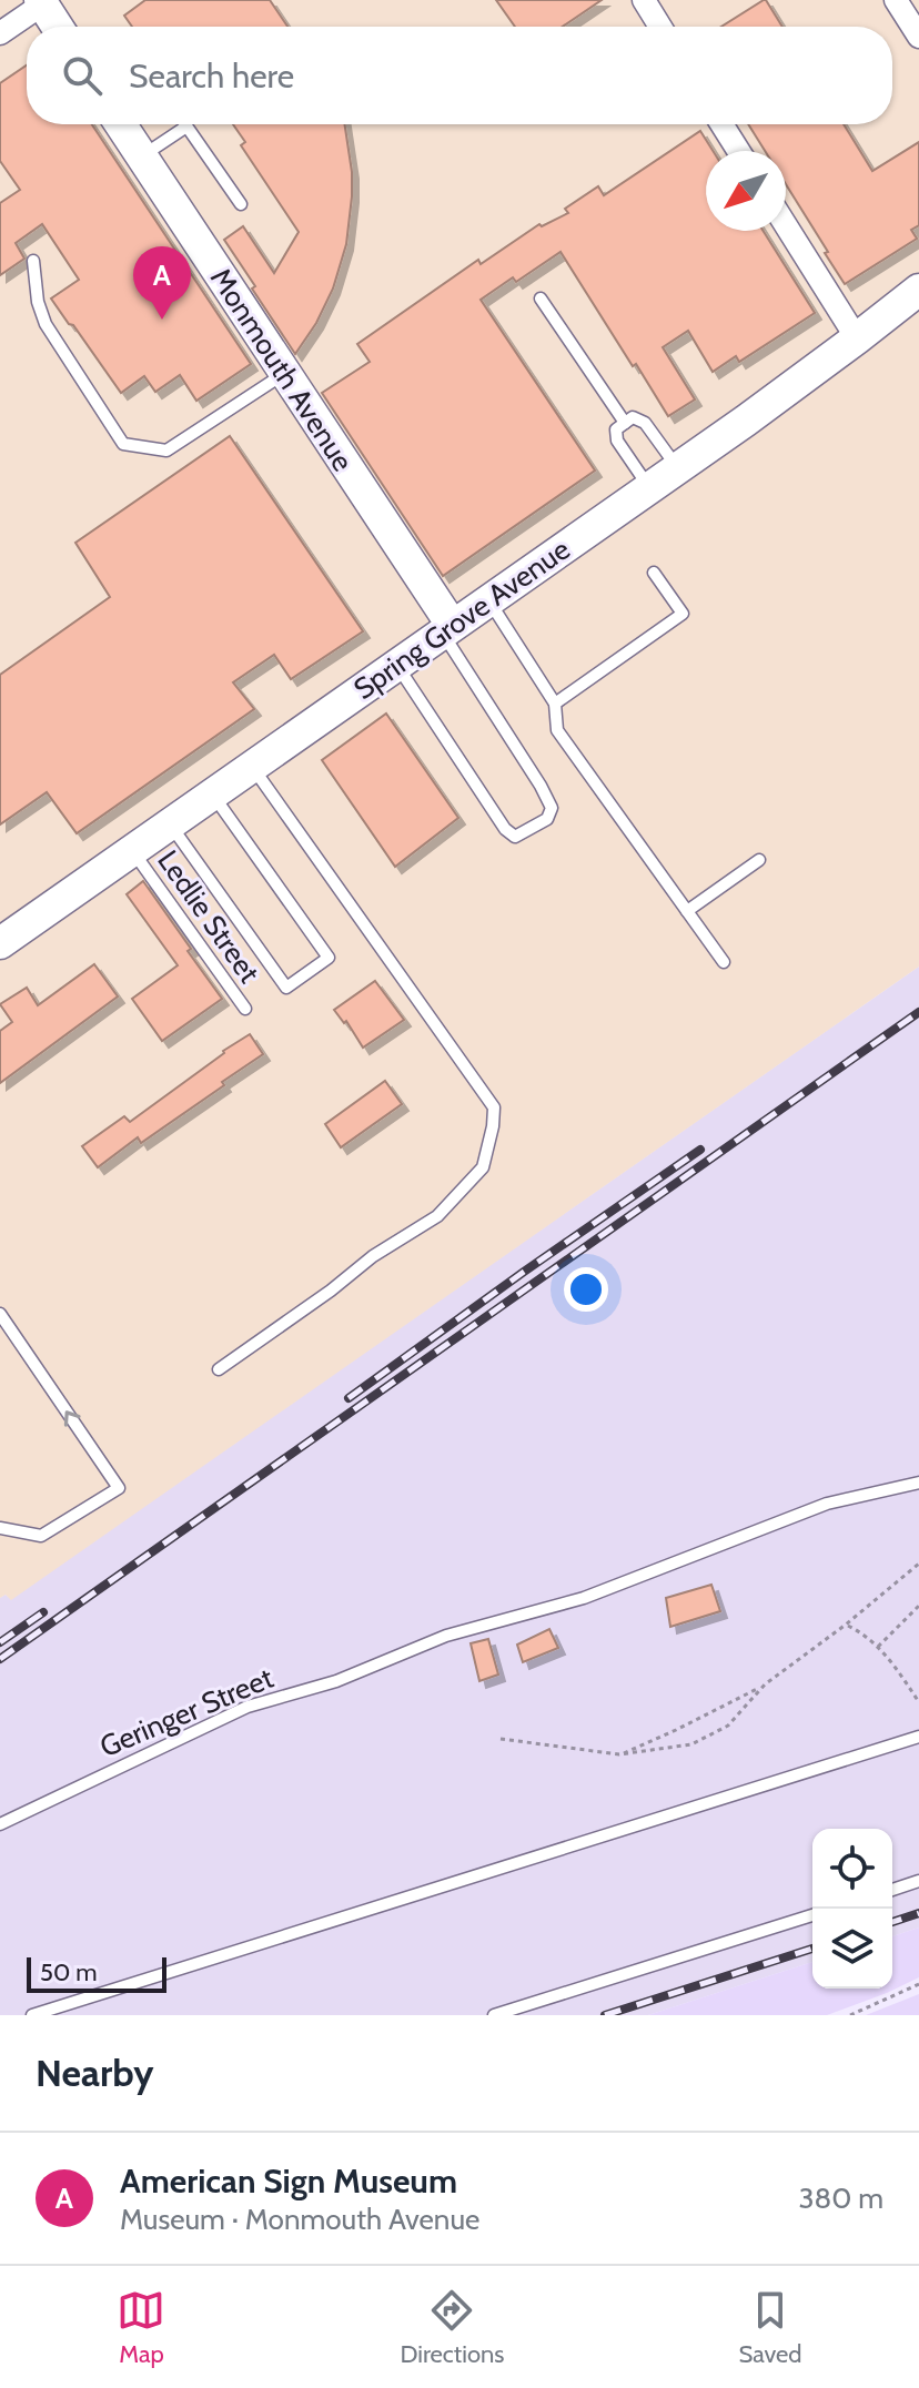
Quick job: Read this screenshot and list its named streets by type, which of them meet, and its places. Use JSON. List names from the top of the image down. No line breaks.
{"streets":{"main road":["Monmouth Avenue","Spring Grove Avenue"],"lane":["Ledlie Street","Geringer Street"]},"crossings":[["Monmouth Avenue","Spring Grove Avenue"],["Spring Grove Avenue","Ledlie Street"]],"scale_bar":"50 m","north":"bottom left","page":{"search":"Search here","pins":"A","scale":"50 m","heading":"Nearby","list":[{"mark":"A","name":"American Sign Museum","note":"Museum · Monmouth Avenue","value":"380 m"}],"nav":["Map","Directions","Saved"]}}
